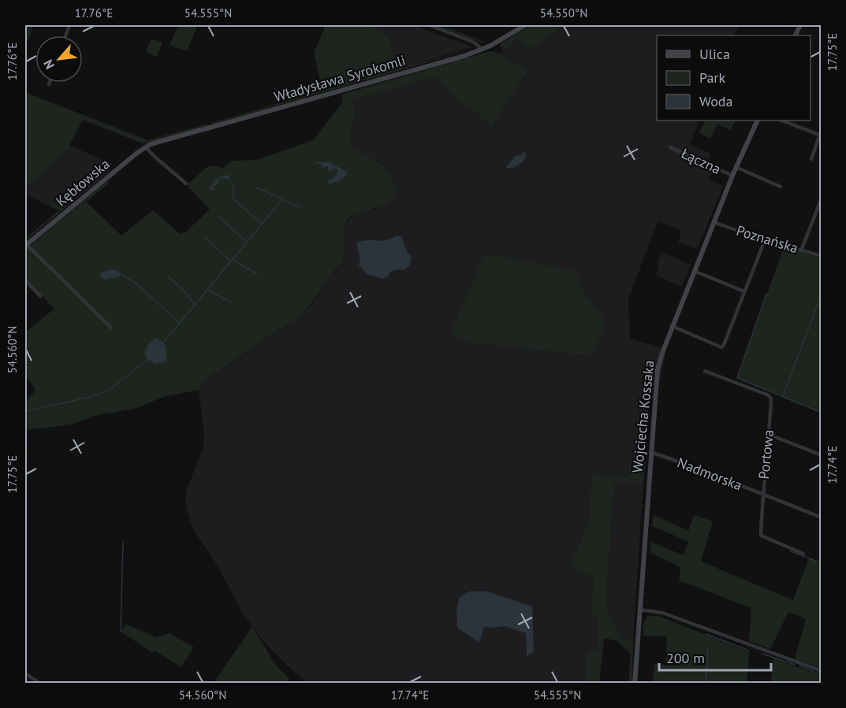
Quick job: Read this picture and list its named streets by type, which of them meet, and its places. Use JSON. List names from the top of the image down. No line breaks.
{"streets":{"main road":["Władysława Syrokomli","Kębłowska","Wojciecha Kossaka"],"street":["Łączna","Poznańska","Portowa","Nadmorska"]},"crossings":[["Władysława Syrokomli","Kębłowska"],["Łączna","Wojciecha Kossaka"],["Poznańska","Wojciecha Kossaka"],["Wojciecha Kossaka","Nadmorska"],["Portowa","Nadmorska"]],"legend":["Ulica","Park","Woda"],"scale_bar":"200 m","north":"bottom left","coordinates":["17.76°E","54.555°N","54.550°N","17.75°E","54.560°N","17.74°E"]}
